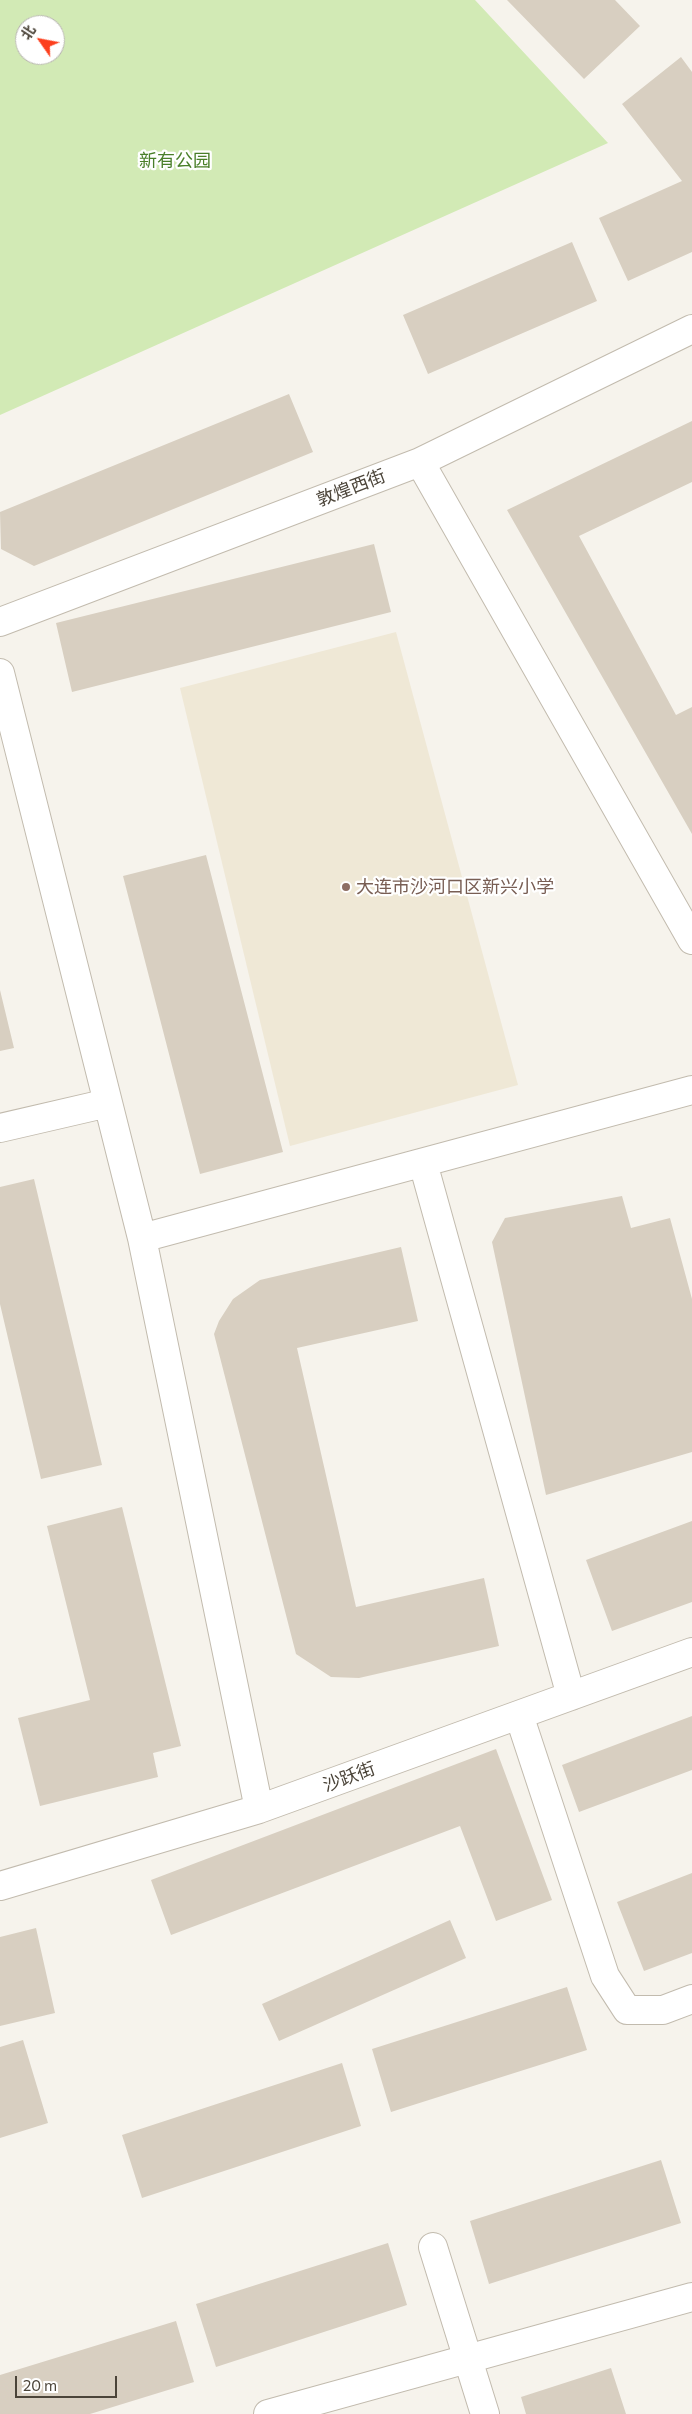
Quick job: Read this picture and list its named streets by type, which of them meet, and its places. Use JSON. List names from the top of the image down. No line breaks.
{"streets":{"street":["敦煌西街","沙跃街"]},"parks":["新有公园"],"places":["大连市沙河口区新兴小学"],"scale_bar":"20 m","north":"top left"}
